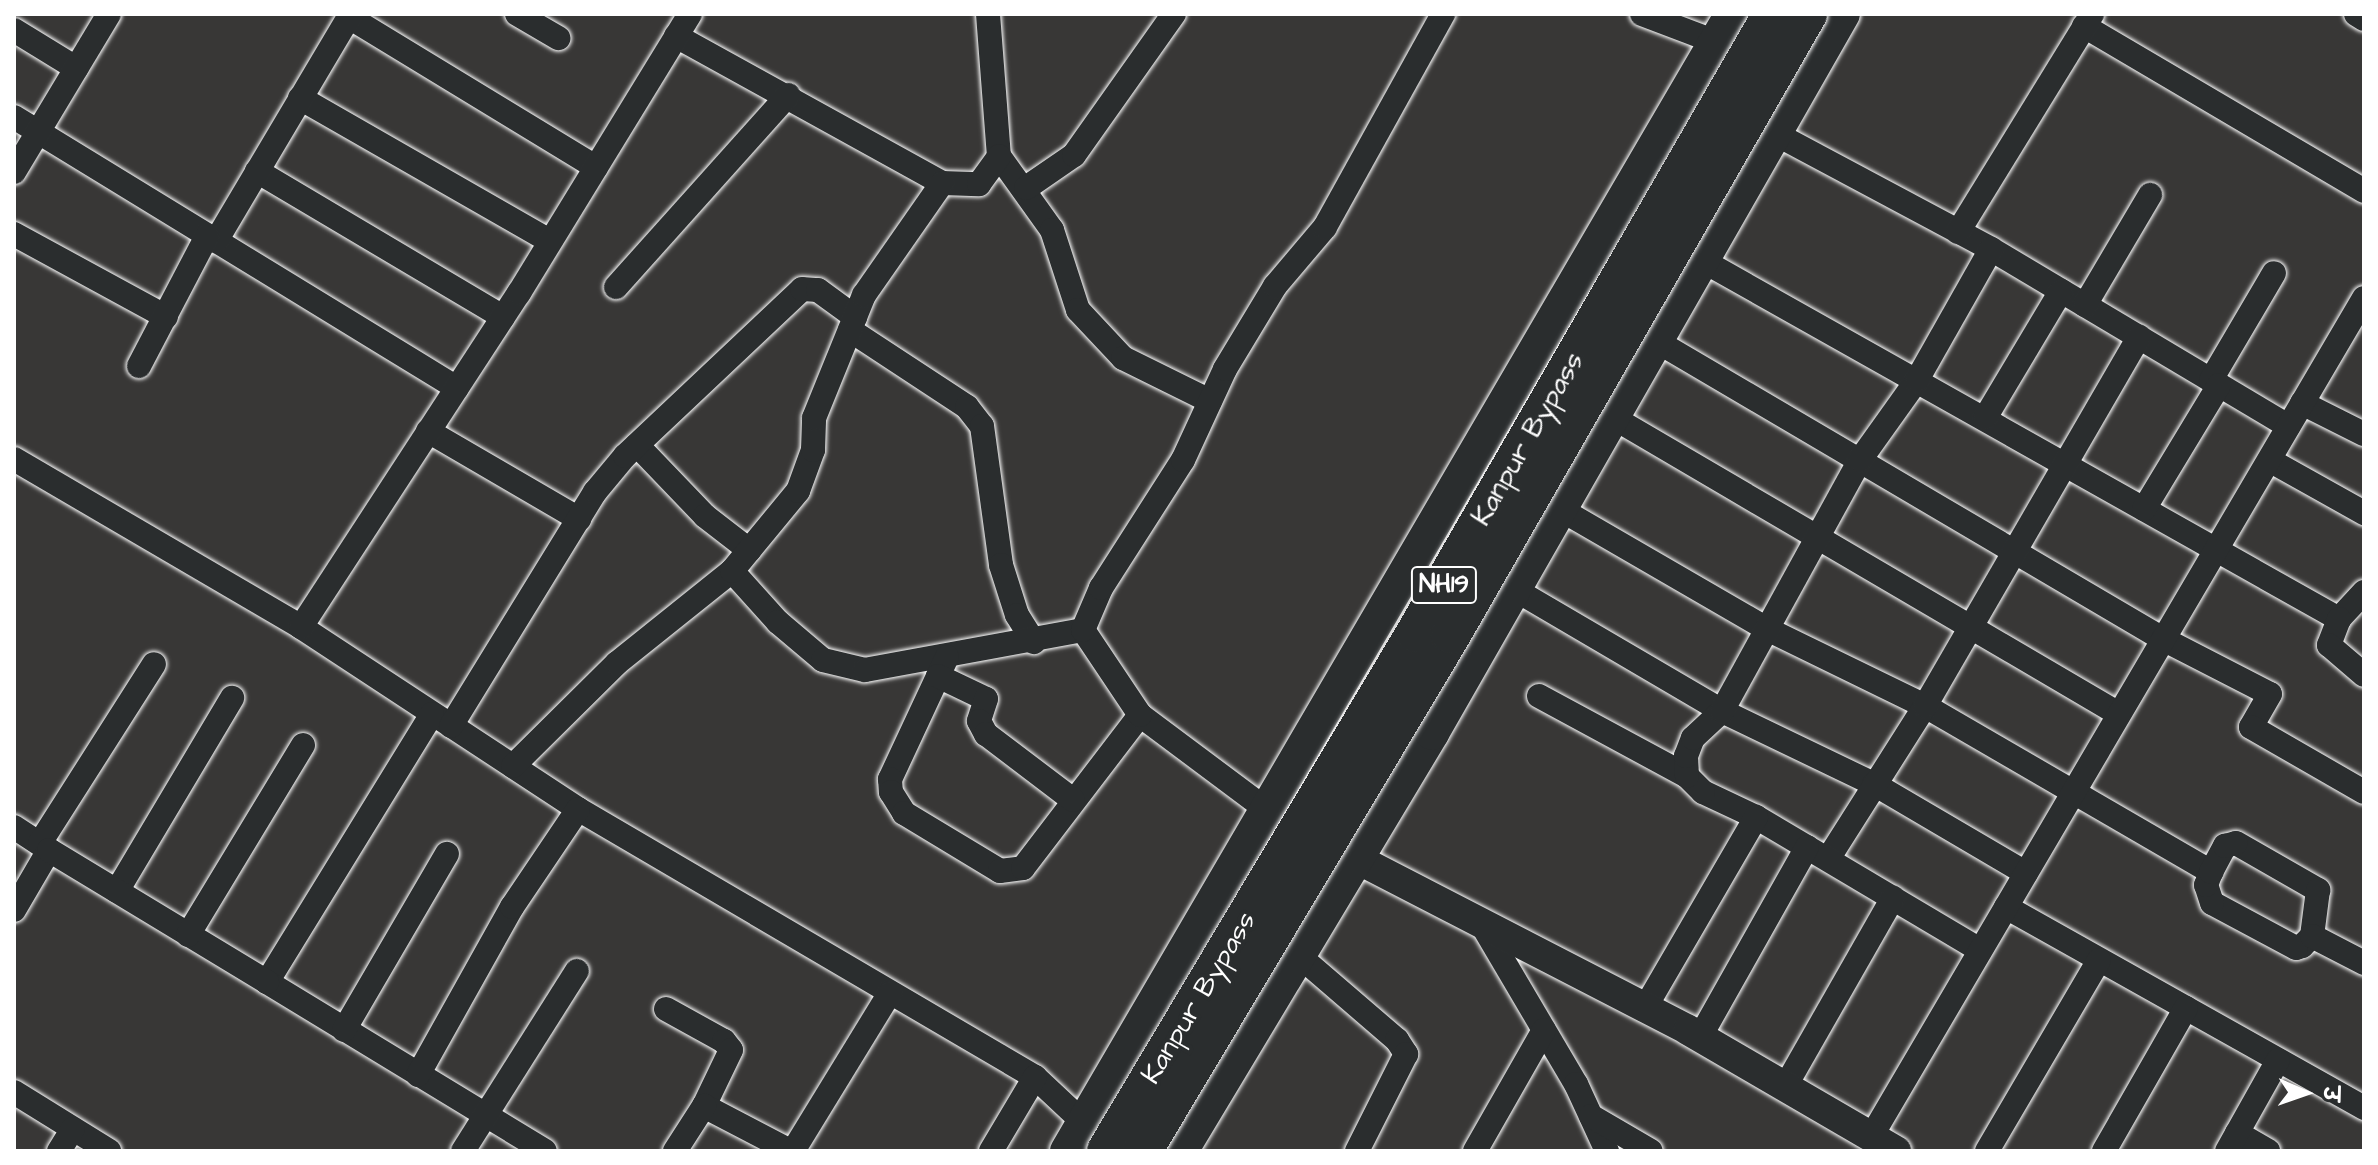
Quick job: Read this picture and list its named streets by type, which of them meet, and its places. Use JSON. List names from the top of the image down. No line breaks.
{"streets":{"highway":["Kanpur Bypass","NH19"]},"north":"right"}
